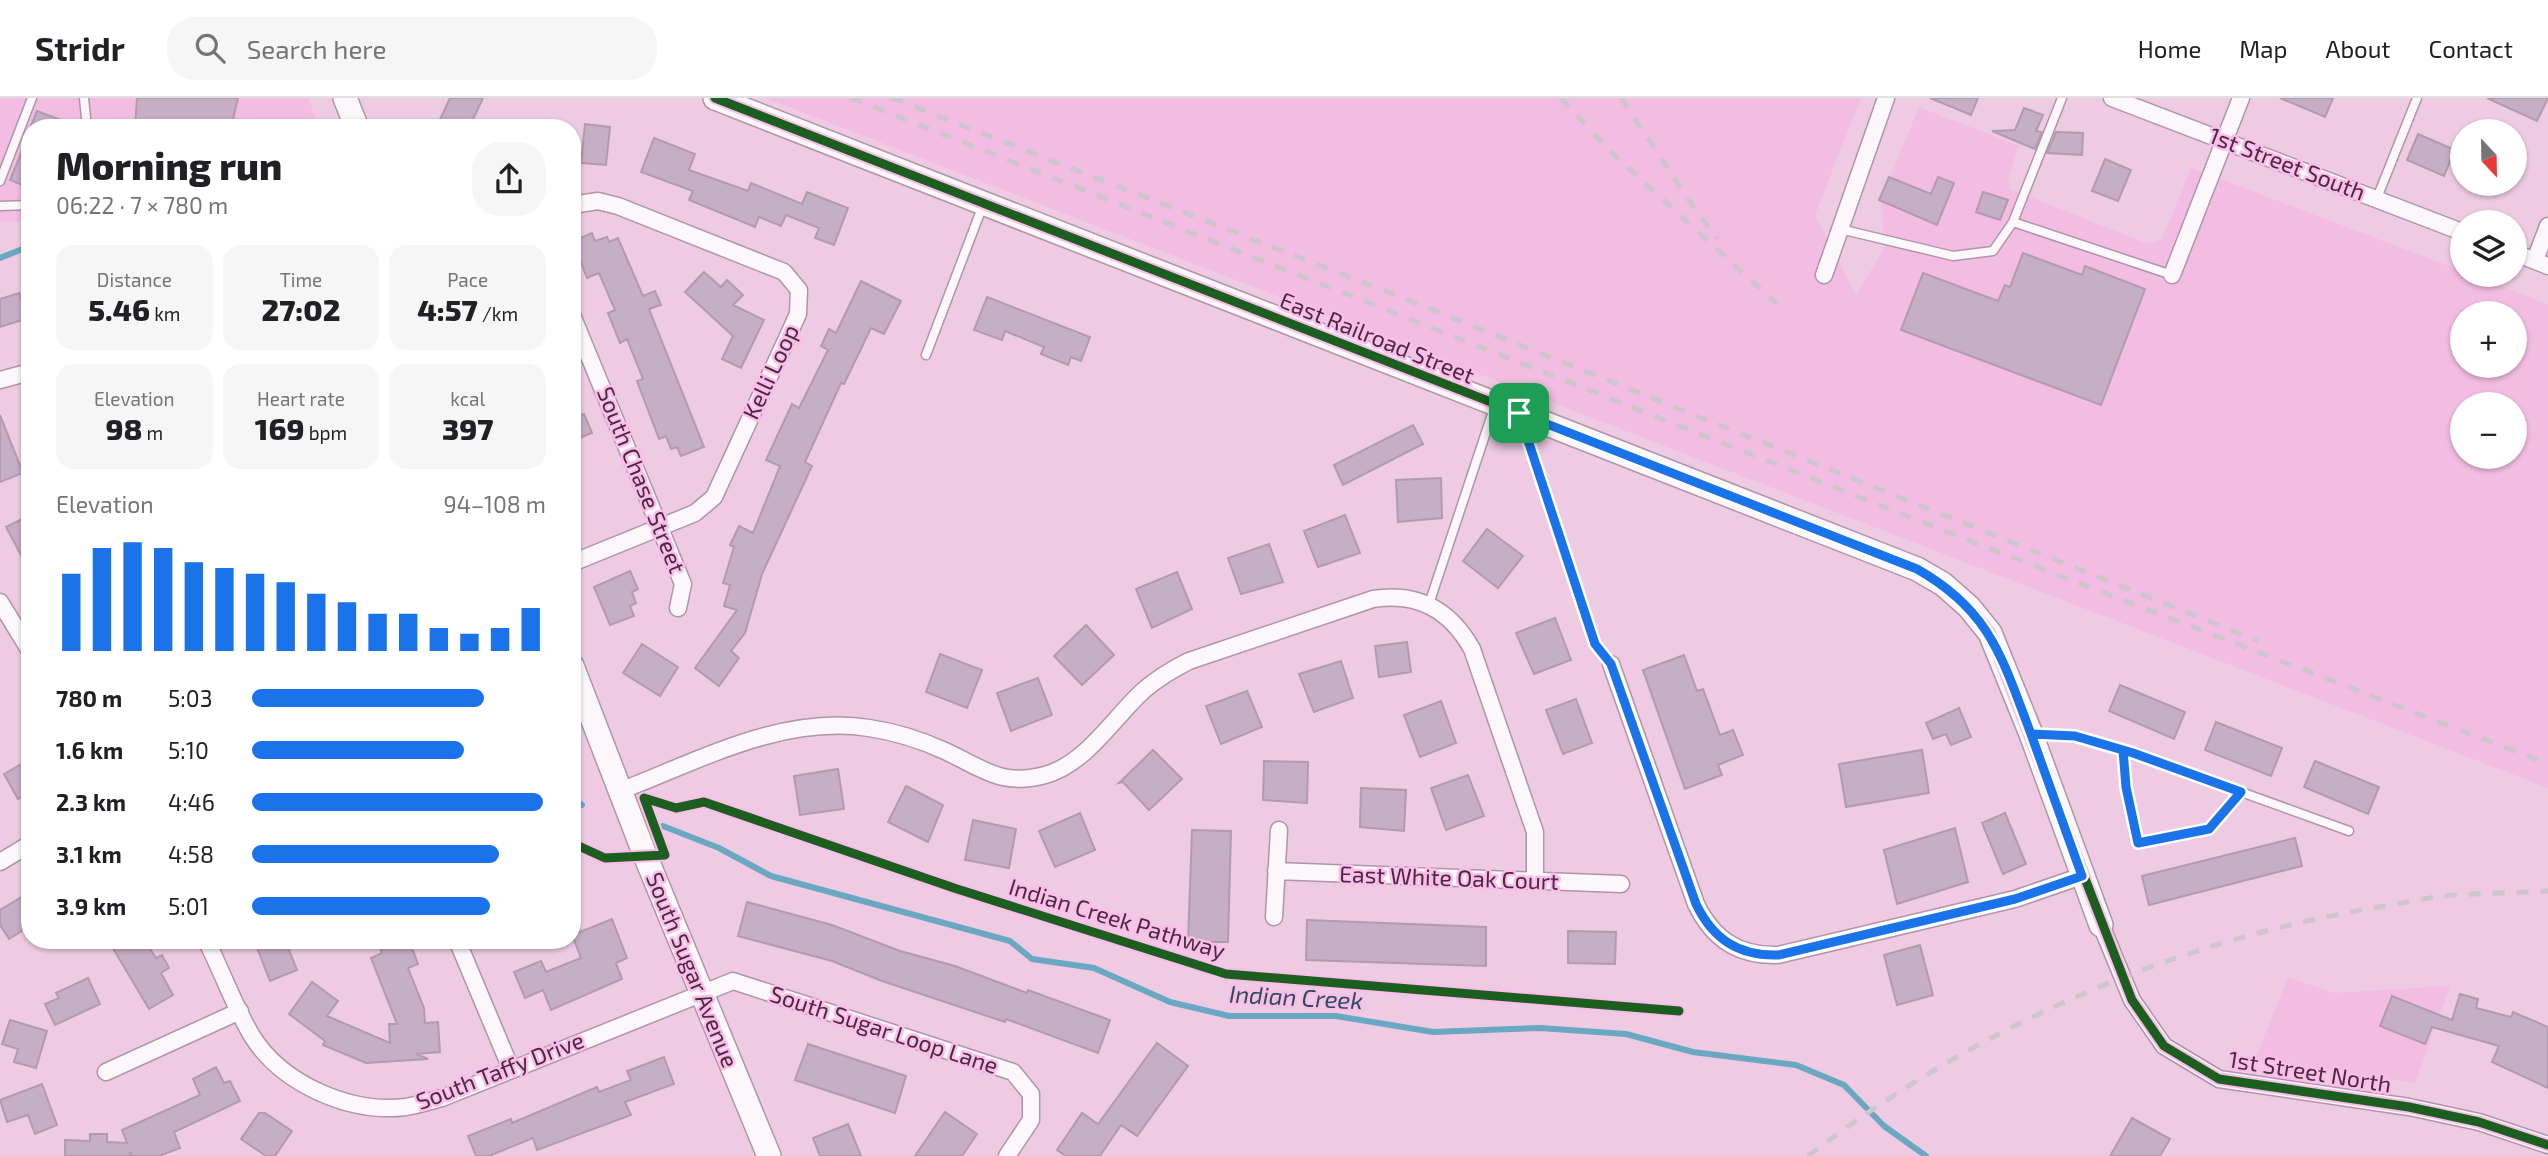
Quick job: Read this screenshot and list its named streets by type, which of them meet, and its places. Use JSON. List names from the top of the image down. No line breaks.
{"streets":{"street":["1st Street South","East Railroad Street","Kelli Loop","South Chase Street","East White Oak Court","South Sugar Avenue","South Sugar Loop Lane","South Taffy Drive","1st Street North"],"cycle path":["Indian Creek Pathway"]},"crossings":[["East Railroad Street","1st Street North"],["Kelli Loop","South Chase Street"],["South Sugar Avenue","South Sugar Loop Lane"],["South Sugar Avenue","South Taffy Drive"],["South Sugar Loop Lane","South Taffy Drive"]],"water":["Indian Creek"],"north":"bottom","page":{"header":"Stridr","search":"Search here","nav":["Home","Map","About","Contact"],"map_buttons":["+","−"],"heading":["Morning run","06:22 · 7 × 780 m"],"stats":[["Distance","5.46 km"],["Time","27:02"],["Pace","4:57 /km"],["Elevation","98 m"],["Heart rate","169 bpm"],["kcal","397"]],"chart":["Elevation","94–108 m"],"list":[{"name":"780 m","note":"5:03"},{"name":"1.6 km","note":"5:10"},{"name":"2.3 km","note":"4:46"},{"name":"3.1 km","note":"4:58"},{"name":"3.9 km","note":"5:01"}]}}
